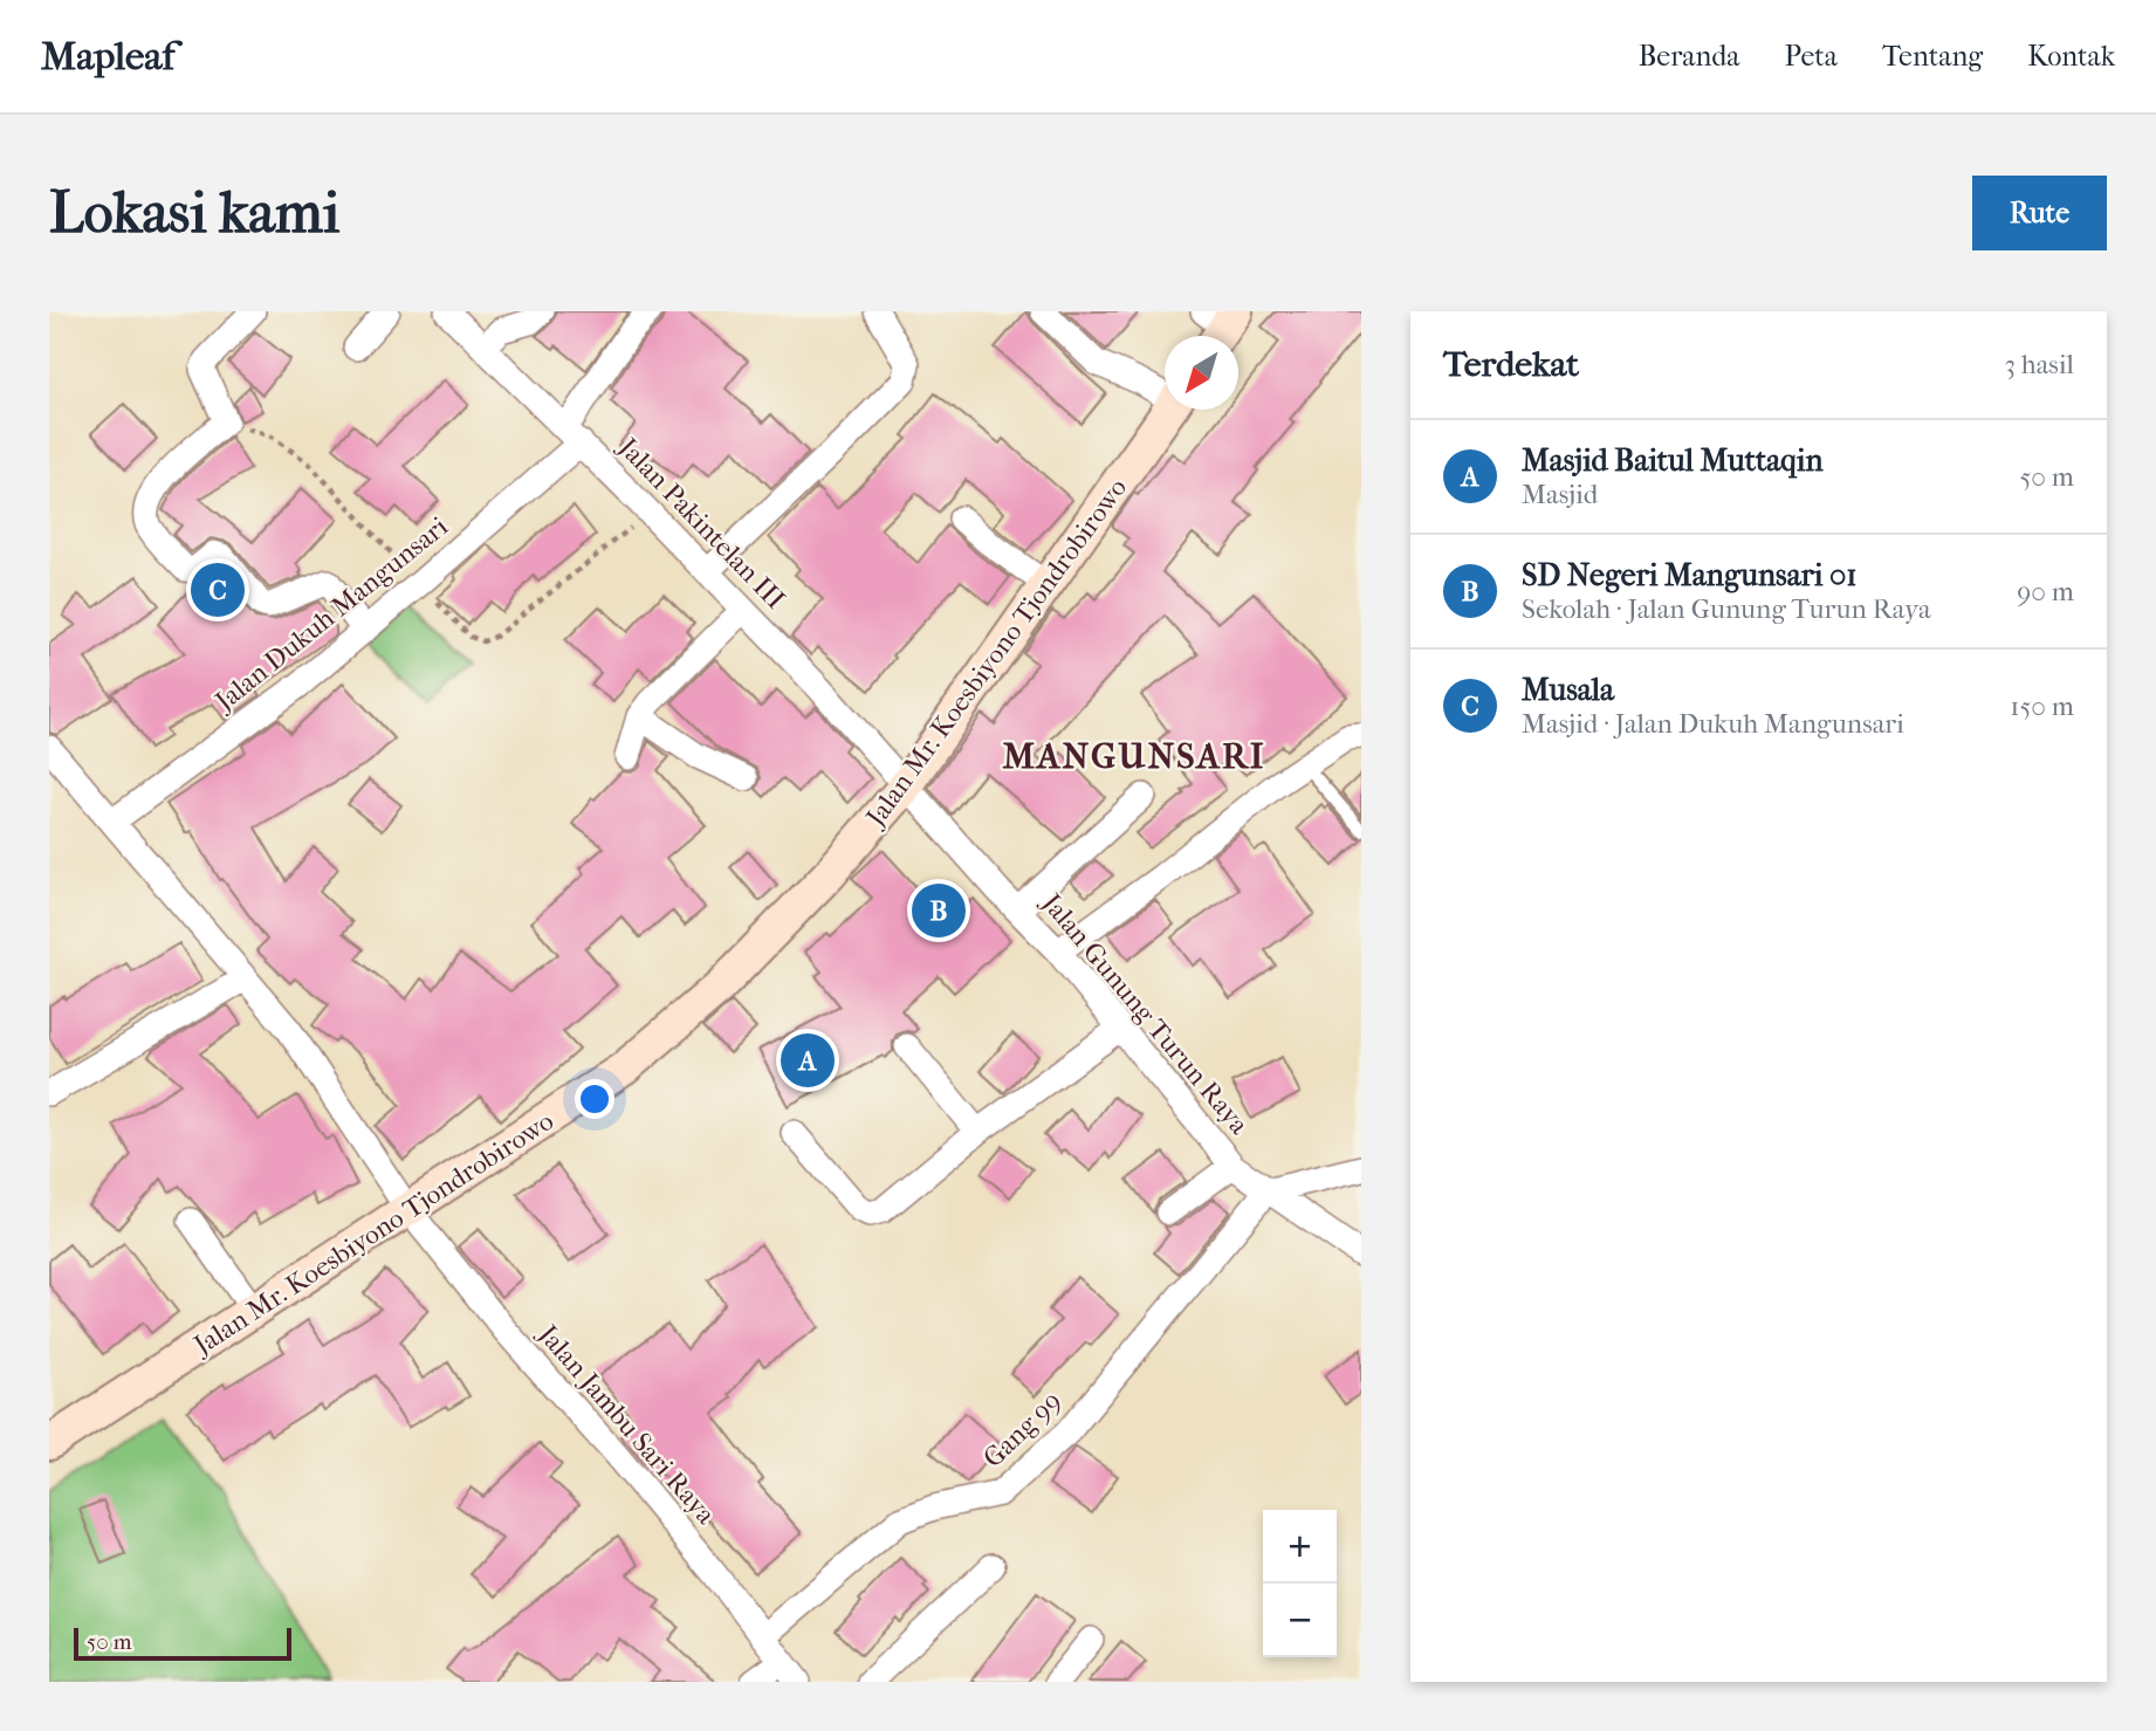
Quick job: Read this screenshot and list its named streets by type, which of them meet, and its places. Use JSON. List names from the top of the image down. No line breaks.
{"streets":{"main road":["Jalan Mr. Koesbiyono Tjondrobirowo"],"street":["Jalan Pakintelan III","Jalan Dukuh Mangunsari","Jalan Gunung Turun Raya","Jalan Jambu Sari Raya","Gang 99"]},"crossings":[["Jalan Pakintelan III","Jalan Dukuh Mangunsari"],["Jalan Pakintelan III","Jalan Mr. Koesbiyono Tjondrobirowo"],["Jalan Pakintelan III","Jalan Gunung Turun Raya"],["Jalan Mr. Koesbiyono Tjondrobirowo","Jalan Gunung Turun Raya"],["Jalan Mr. Koesbiyono Tjondrobirowo","Jalan Jambu Sari Raya"],["Jalan Gunung Turun Raya","Gang 99"],["Jalan Jambu Sari Raya","Gang 99"]],"districts":["MANGUNSARI"],"scale_bar":"50 m","north":"bottom left","page":{"header":"Mapleaf","nav":["Beranda","Peta","Tentang","Kontak"],"buttons":"Rute","title":"Lokasi kami","heading":["Terdekat","3 hasil"],"list":[{"mark":"A","name":"Masjid Baitul Muttaqin","note":"Masjid","value":"50 m"},{"mark":"B","name":"SD Negeri Mangunsari 01","note":"Sekolah · Jalan Gunung Turun Raya","value":"90 m"},{"mark":"C","name":"Musala","note":"Masjid · Jalan Dukuh Mangunsari","value":"150 m"}],"pins":["C","B","A"],"map_buttons":["+","−"],"scale":"50 m"}}
